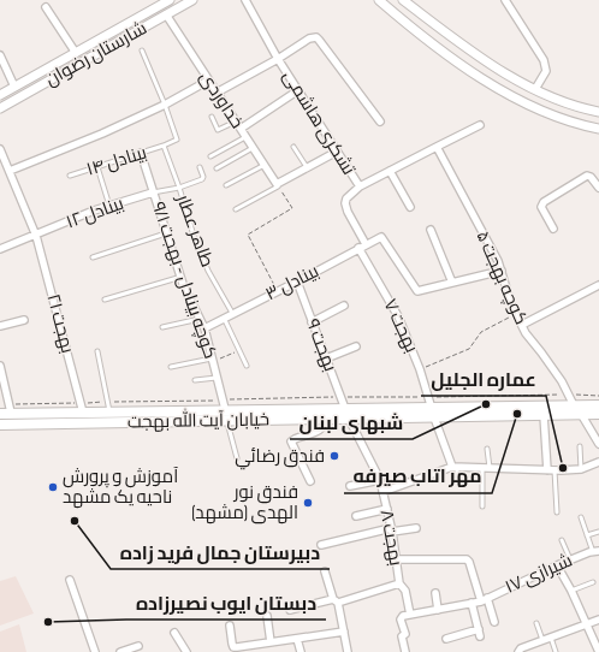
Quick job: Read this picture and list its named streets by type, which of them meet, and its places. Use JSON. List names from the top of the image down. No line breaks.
{"streets":{"main road":["خیابان آیت الله بهجت"],"street":["شارستان رضوان","خداوردی","تشکری هاشمی","بینادل ۱۲","کوچه بهجت ۵","کوچه بینادل - بهجت ۹/۱","بینادل ۳","بهجت ۲۱","بهجت ۷","بهجت ۹","بهجت ۸","شیرازی ۱۷"],"lane":["بینادل ۱۴","طاهر عطار"]},"crossings":[["شارستان رضوان","خداوردی"],["بینادل ۱۴","طاهر عطار"],["بینادل ۱۴","کوچه بینادل - بهجت ۹/۱"],["بینادل ۱۲","کوچه بینادل - بهجت ۹/۱"],["بینادل ۱۲","بهجت ۲۱"],["طاهر عطار","بینادل ۳"],["کوچه بهجت ۵","خیابان آیت الله بهجت"],["کوچه بینادل - بهجت ۹/۱","بینادل ۳"],["کوچه بینادل - بهجت ۹/۱","خیابان آیت الله بهجت"],["بینادل ۳","بهجت ۷"],["بینادل ۳","بهجت ۹"],["بهجت ۲۱","خیابان آیت الله بهجت"],["بهجت ۷","خیابان آیت الله بهجت"],["بهجت ۹","خیابان آیت الله بهجت"],["خیابان آیت الله بهجت","بهجت ۸"],["بهجت ۸","شیرازی ۱۷"]],"places":["شبهای لبنان","مهر اتاب صيرفه","فندق رضائي","عماره الجلیل","آموزش و پرورش ناحیه یک مشهد","فندق نور الهدى (مشهد)","دبیرستان جمال فرید زاده","دبستان ایوب نصیرزاده"]}
